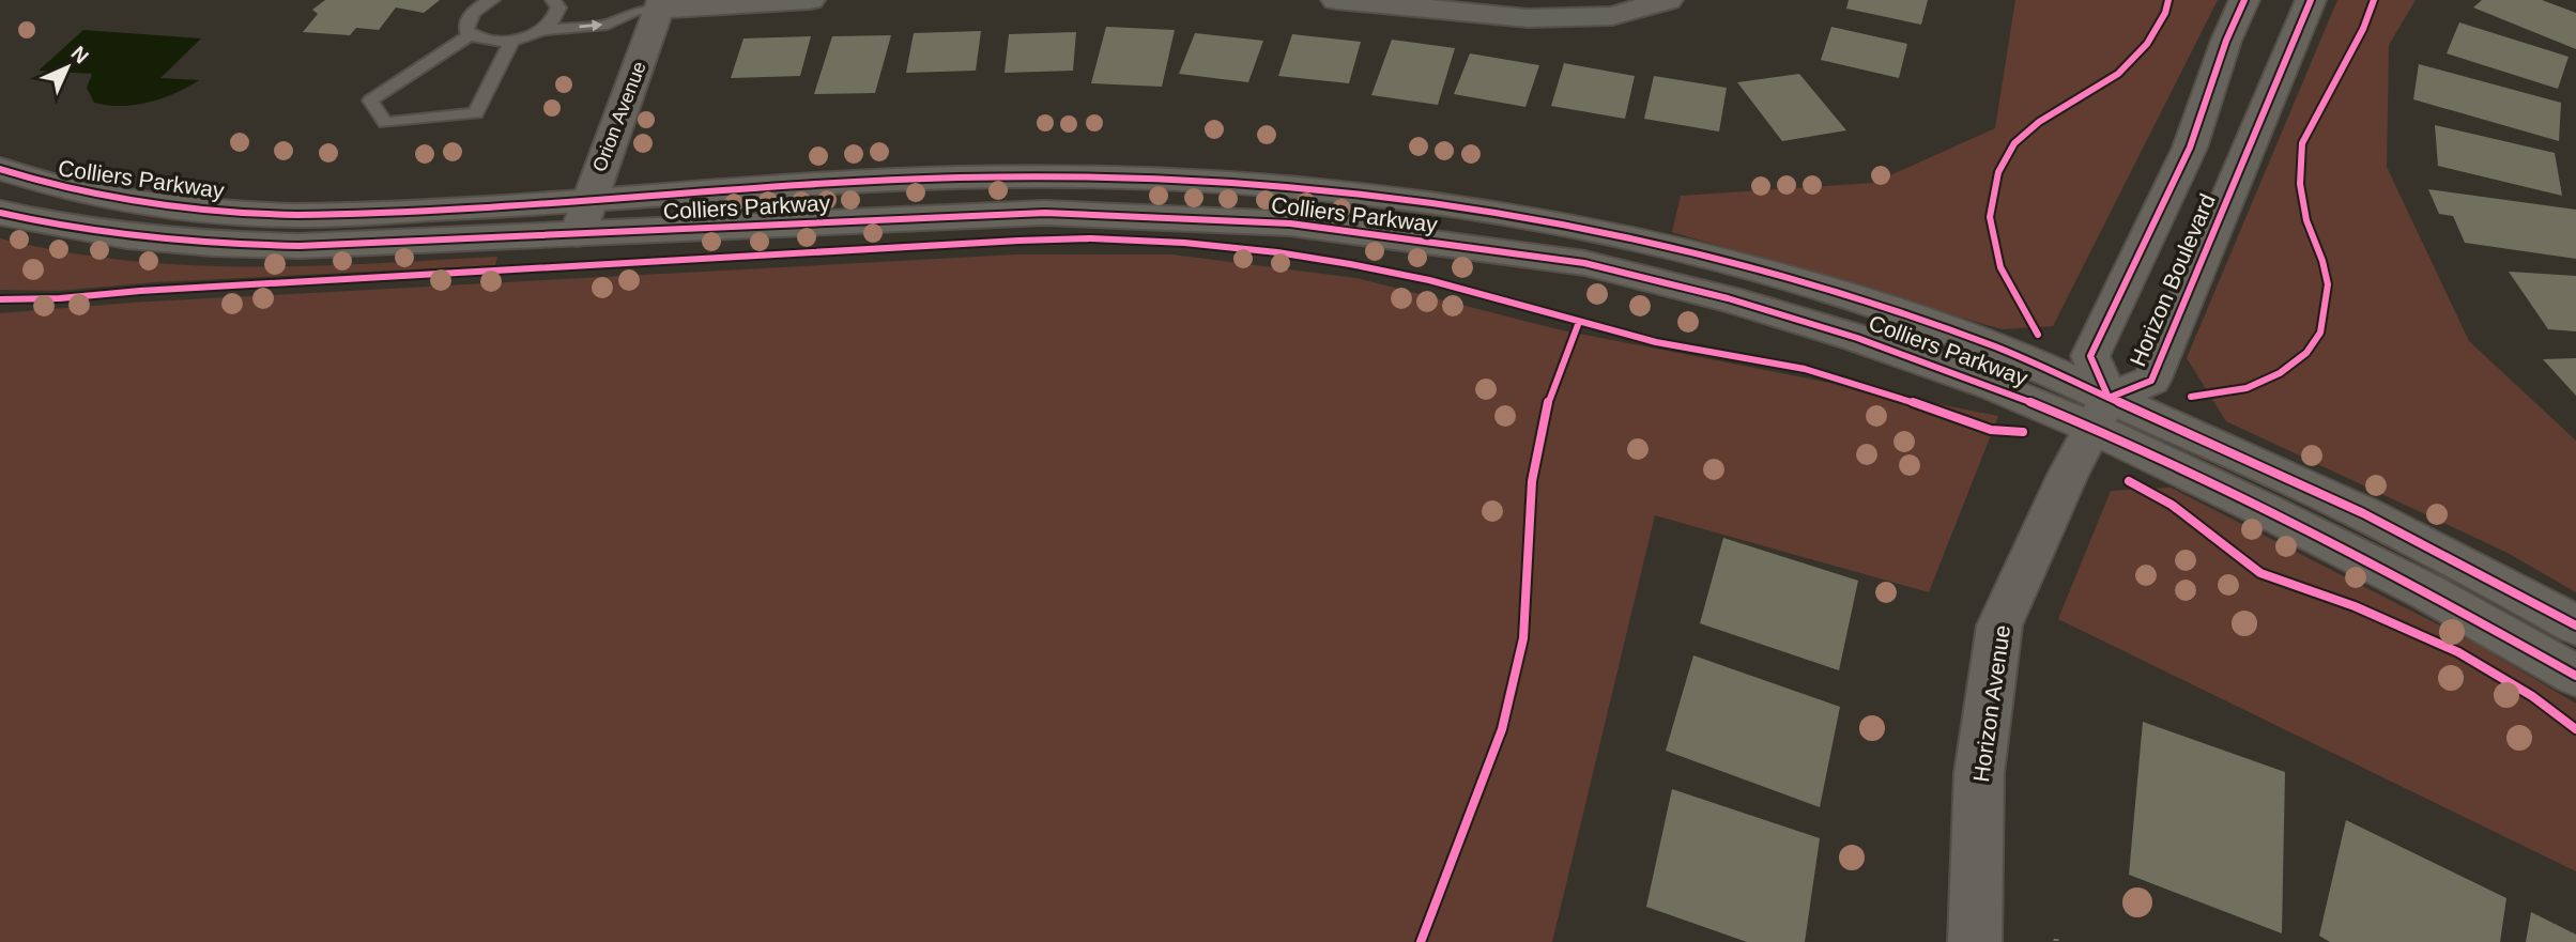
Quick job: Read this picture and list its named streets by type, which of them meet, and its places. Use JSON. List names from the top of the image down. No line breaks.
{"streets":{"street":["Orion Avenue","Colliers Parkway","Horizon Boulevard","Horizon Avenue"]},"crossings":[["Orion Avenue","Colliers Parkway"],["Colliers Parkway","Horizon Boulevard"],["Colliers Parkway","Horizon Avenue"],["Horizon Boulevard","Horizon Avenue"]],"north":"top right"}
